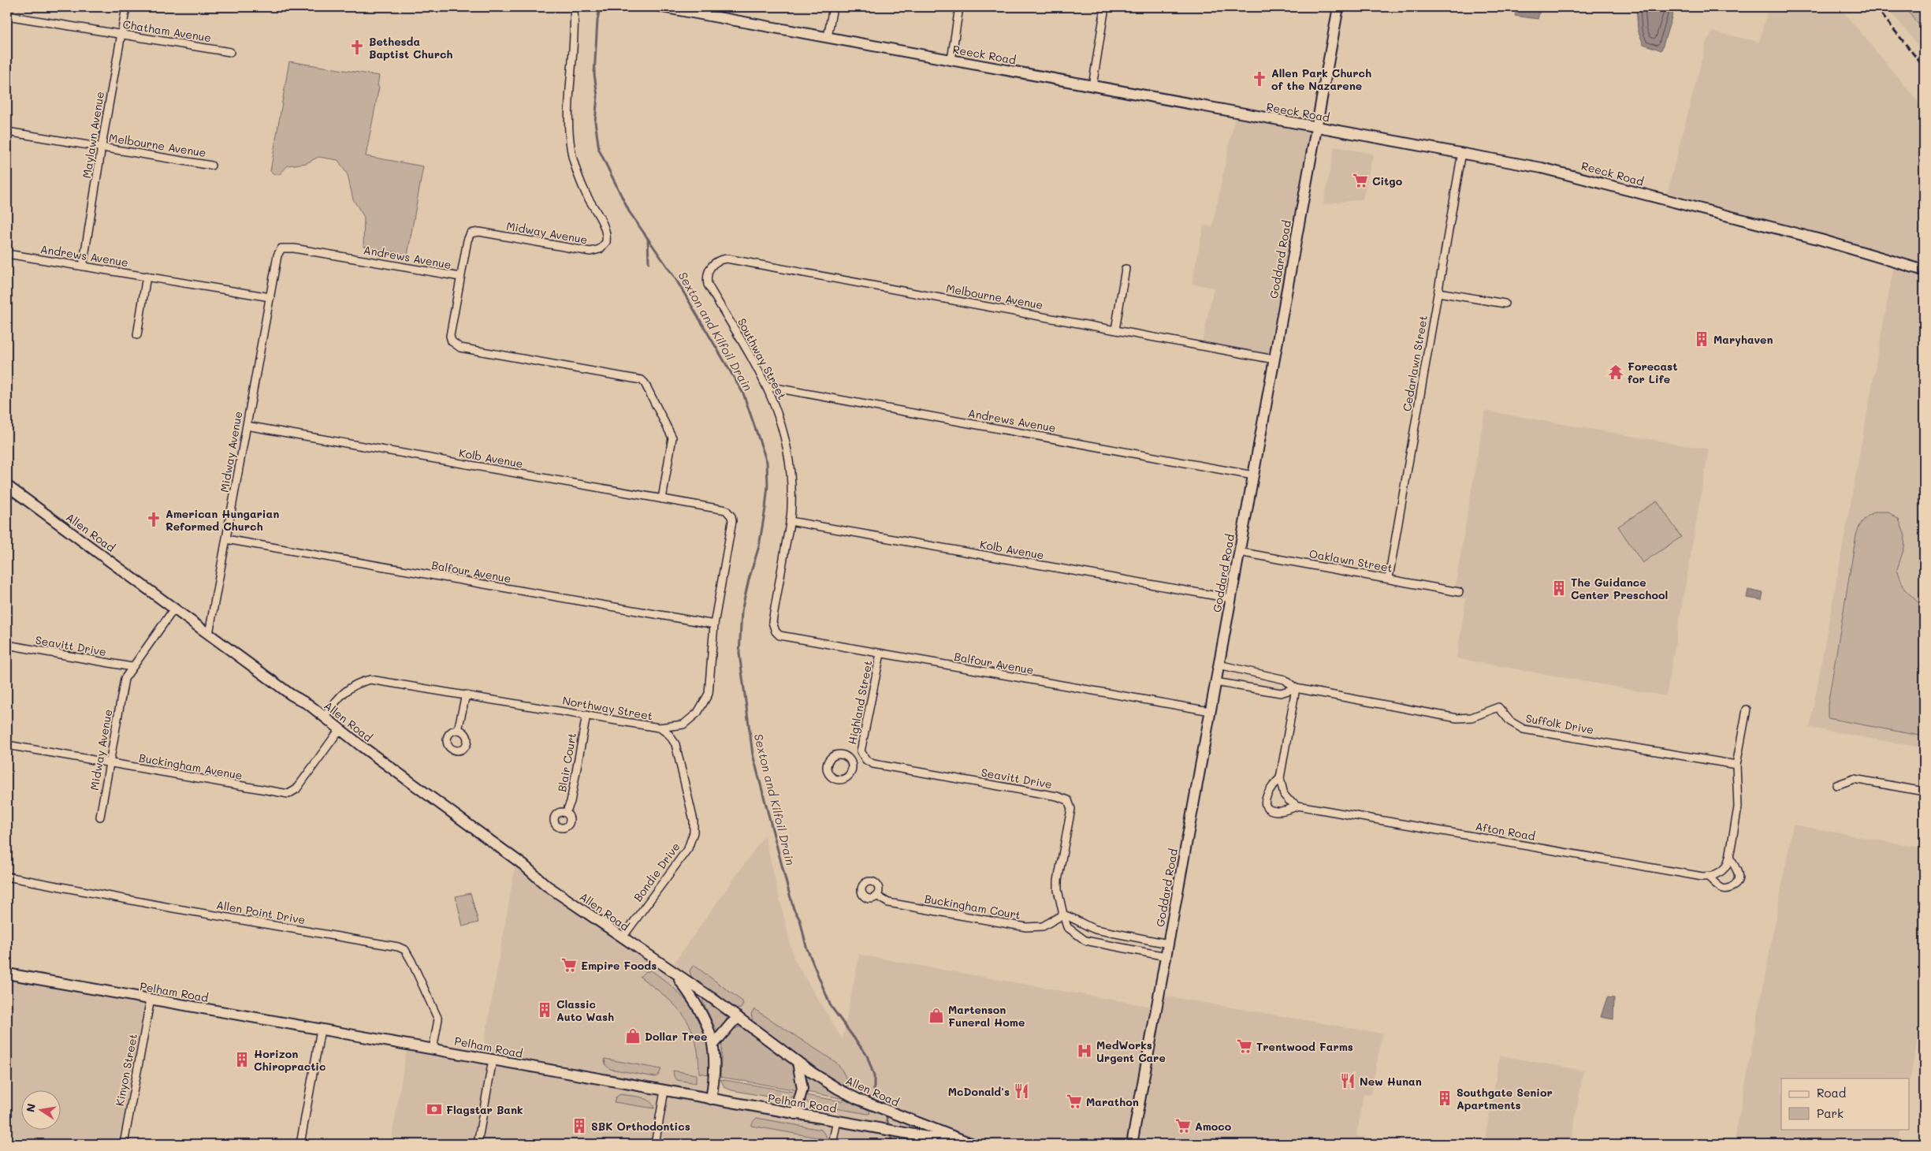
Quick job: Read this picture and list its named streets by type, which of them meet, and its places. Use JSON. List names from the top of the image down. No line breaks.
{"streets":{"main road":["Reeck Road","Goddard Road","Allen Road","Pelham Road"],"street":["Chatham Avenue","Maylawn Avenue","Melbourne Avenue","Midway Avenue","Andrews Avenue","Southway Street","Cedarlawn Street","Kolb Avenue","Oaklawn Street","Balfour Avenue","Seavitt Drive","Highland Street","Northway Street","Suffolk Drive","Blair Court","Buckingham Avenue","Afton Road","Bondie Drive","Buckingham Court","Allen Point Drive","Kinyon Street"]},"crossings":[["Chatham Avenue","Maylawn Avenue"],["Reeck Road","Goddard Road"],["Reeck Road","Cedarlawn Street"],["Maylawn Avenue","Melbourne Avenue"],["Maylawn Avenue","Andrews Avenue"],["Melbourne Avenue","Goddard Road"],["Melbourne Avenue","Southway Street"],["Midway Avenue","Andrews Avenue"],["Midway Avenue","Kolb Avenue"],["Midway Avenue","Allen Road"],["Midway Avenue","Balfour Avenue"],["Midway Avenue","Seavitt Drive"],["Midway Avenue","Buckingham Avenue"],["Andrews Avenue","Goddard Road"],["Andrews Avenue","Southway Street"],["Andrews Avenue","Kolb Avenue"],["Goddard Road","Kolb Avenue"],["Goddard Road","Oaklawn Street"],["Goddard Road","Balfour Avenue"],["Goddard Road","Suffolk Drive"],["Southway Street","Kolb Avenue"],["Southway Street","Balfour Avenue"],["Cedarlawn Street","Oaklawn Street"],["Kolb Avenue","Northway Street"],["Allen Road","Northway Street"],["Allen Road","Buckingham Avenue"],["Allen Road","Bondie Drive"],["Allen Road","Pelham Road"],["Balfour Avenue","Highland Street"],["Balfour Avenue","Northway Street"],["Seavitt Drive","Highland Street"],["Seavitt Drive","Buckingham Court"],["Northway Street","Blair Court"],["Northway Street","Bondie Drive"],["Allen Point Drive","Pelham Road"],["Pelham Road","Kinyon Street"]],"water":["Sexton and Kilfoil Drain"],"places":{"church":["Bethesda Baptist Church","Allen Park Church of the Nazarene","American Hungarian Reformed Church"],"supermarket":["Citgo","Empire Foods","Trentwood Farms","Marathon","Amoco"],"building":["Maryhaven","The Guidance Center Preschool","Classic Auto Wash","Horizon Chiropractic","Southgate Senior Apartments","SBK Orthodontics"],"temple":["Forecast for Life"],"shop":["Martenson Funeral Home","Dollar Tree"],"hospital":["MedWorks Urgent Care"],"restaurant":["New Hunan","McDonald's"],"bank":["Flagstar Bank"]},"legend":["Road","Park"],"north":"left"}
